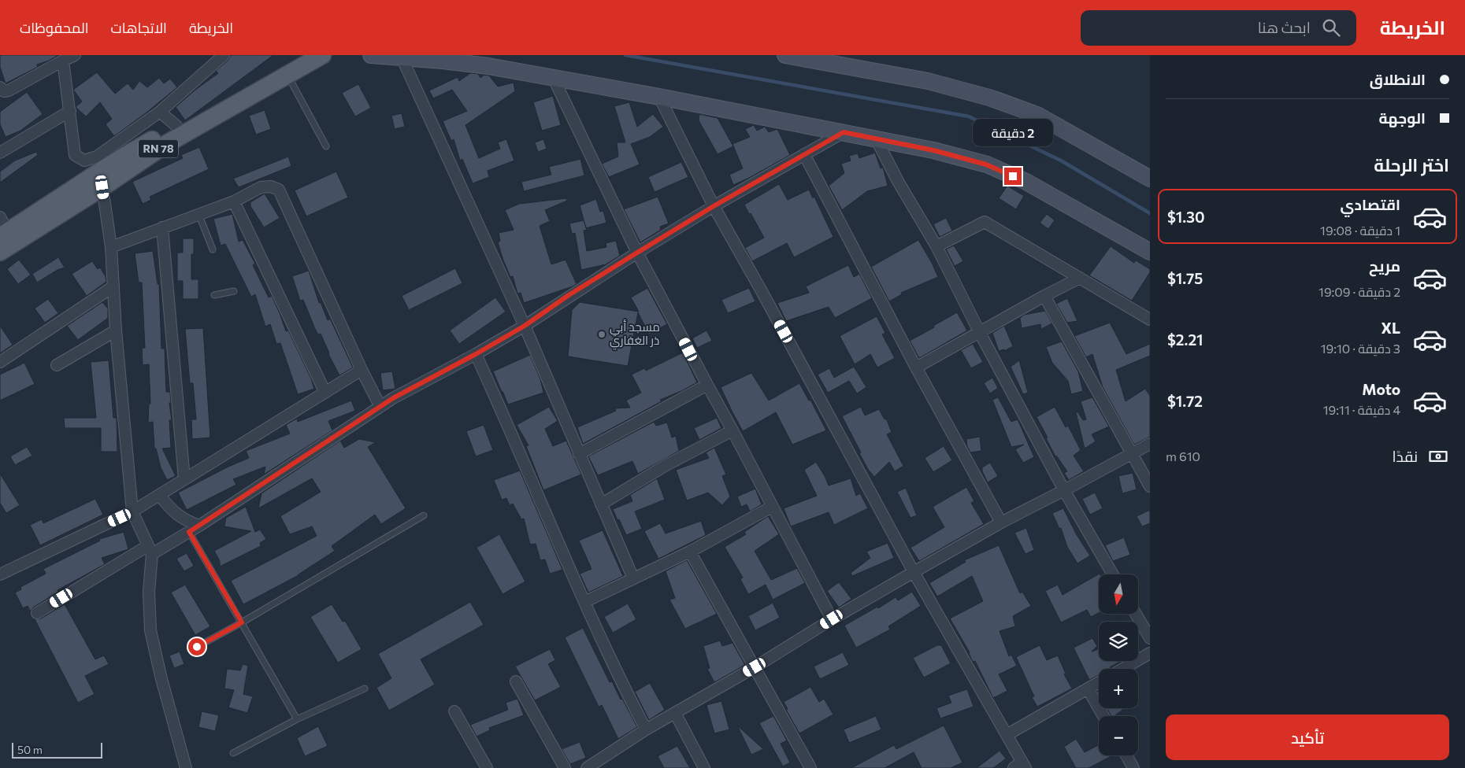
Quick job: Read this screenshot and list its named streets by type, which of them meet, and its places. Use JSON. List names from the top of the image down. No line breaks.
{"streets":{"main road":["RN 78"]},"places":["مسجد أبي ذر الغفاري"],"scale_bar":"50 m","north":"bottom","page":{"header":"الخريطة","search":"ابحث هنا","nav":["الخريطة","الاتجاهات","المحفوظات"],"banner":["الانطلاق","الوجهة"],"bubble":"2 دقيقة","heading":"اختر الرحلة","list":[{"name":"اقتصادي","note":"1 دقيقة · 19:08","value":"$1.30"},{"name":"مريح","note":"2 دقيقة · 19:09","value":"$1.75"},{"name":"XL","note":"3 دقيقة · 19:10","value":"$2.21"},{"name":"Moto","note":"4 دقيقة · 19:11","value":"$1.72"}],"pay":["نقدًا","610 m"],"map_buttons":["+","−"],"buttons":"تأكيد","scale":"50 m"}}
